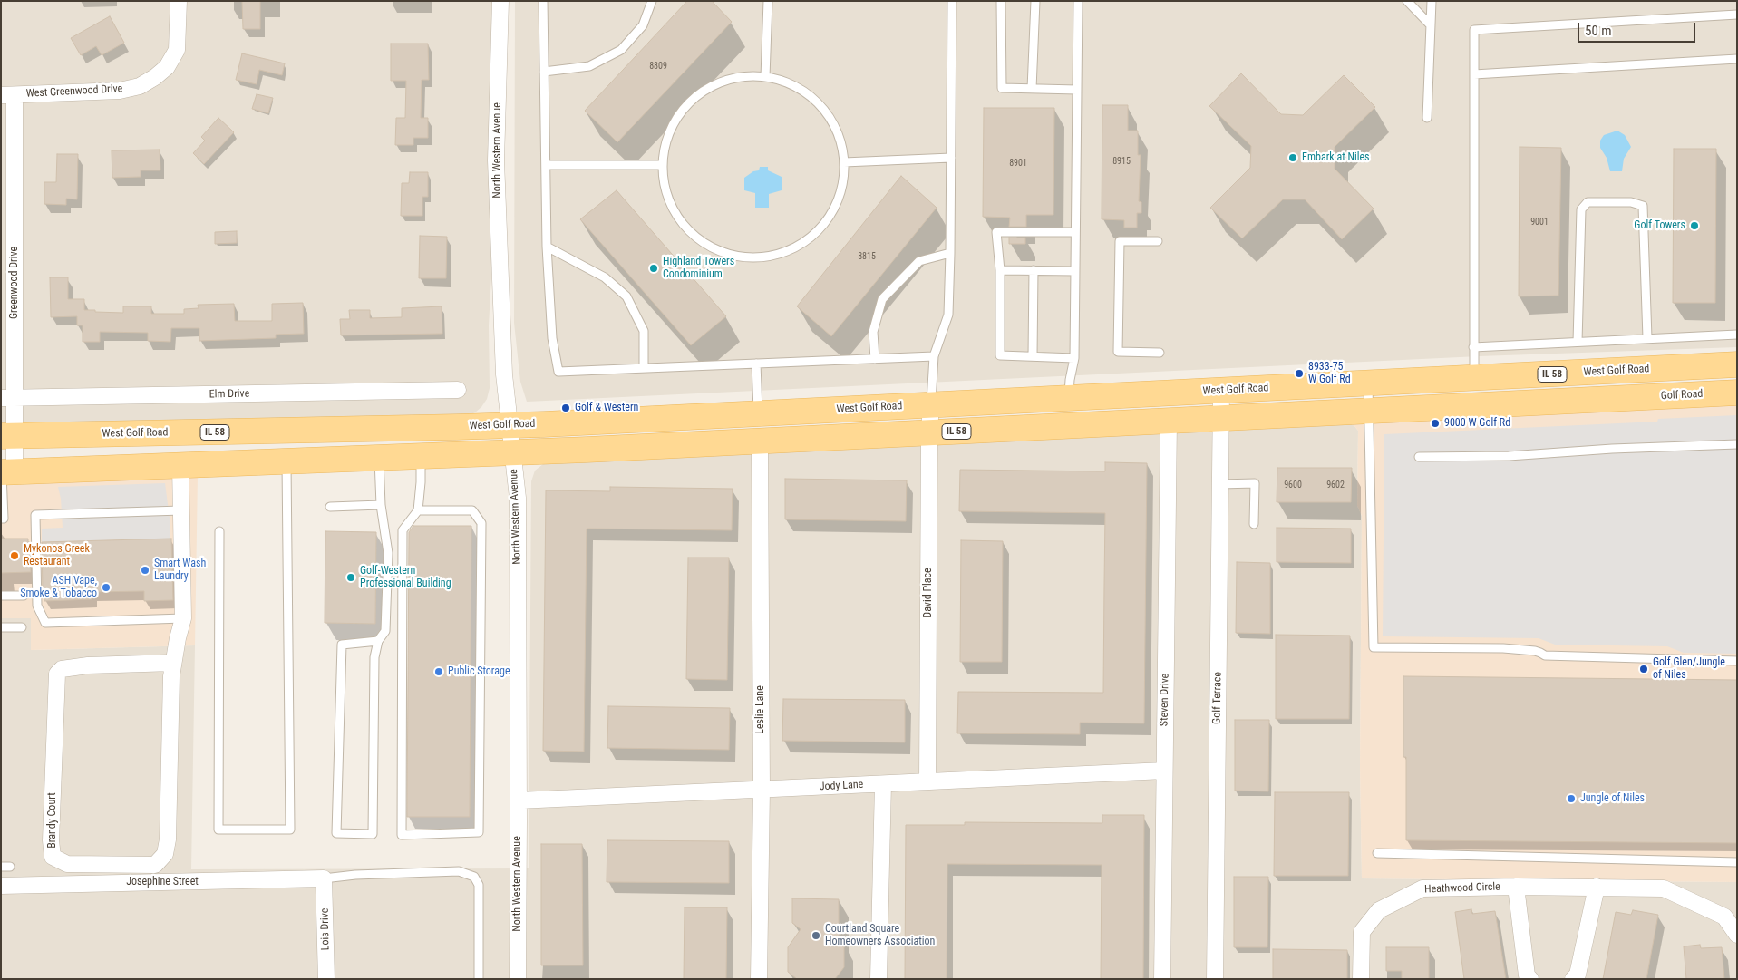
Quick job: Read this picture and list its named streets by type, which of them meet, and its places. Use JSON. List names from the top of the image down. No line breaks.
{"streets":{"main road":["West Golf Road","IL 58","Golf Road"],"street":["West Greenwood Drive","North Western Avenue","Greenwood Drive","Elm Drive","David Place","Golf Terrace","Steven Drive","Leslie Lane","Jody Lane","Brandy Court","Josephine Street","Heathwood Circle","Lois Drive"]},"crossings":[["West Greenwood Drive","Greenwood Drive"],["North Western Avenue","West Golf Road"],["North Western Avenue","IL 58"],["North Western Avenue","Jody Lane"],["Greenwood Drive","West Golf Road"],["Greenwood Drive","IL 58"],["Greenwood Drive","Elm Drive"],["West Golf Road","David Place"],["West Golf Road","Golf Terrace"],["IL 58","Golf Road"],["IL 58","David Place"],["IL 58","Golf Terrace"],["IL 58","Steven Drive"],["IL 58","Leslie Lane"],["IL 58","Brandy Court"],["David Place","Jody Lane"],["Steven Drive","Jody Lane"],["Leslie Lane","Jody Lane"],["Josephine Street","Lois Drive"]],"places":["Embark at Niles","Golf Towers","Highland Towers Condominium","8933-75 W Golf Rd","Golf & Western","9000 W Golf Rd","Mykonos Greek Restaurant","Smart Wash Laundry","Golf-Western Professional Building","ASH Vape, Smoke & Tobacco","Golf Glen/Jungle of Niles","Public Storage","Jungle of Niles","Courtland Square Homeowners Association"],"house_numbers":["8809","8915","8901","9001","8815","9600","9602"],"scale_bar":"50 m"}
